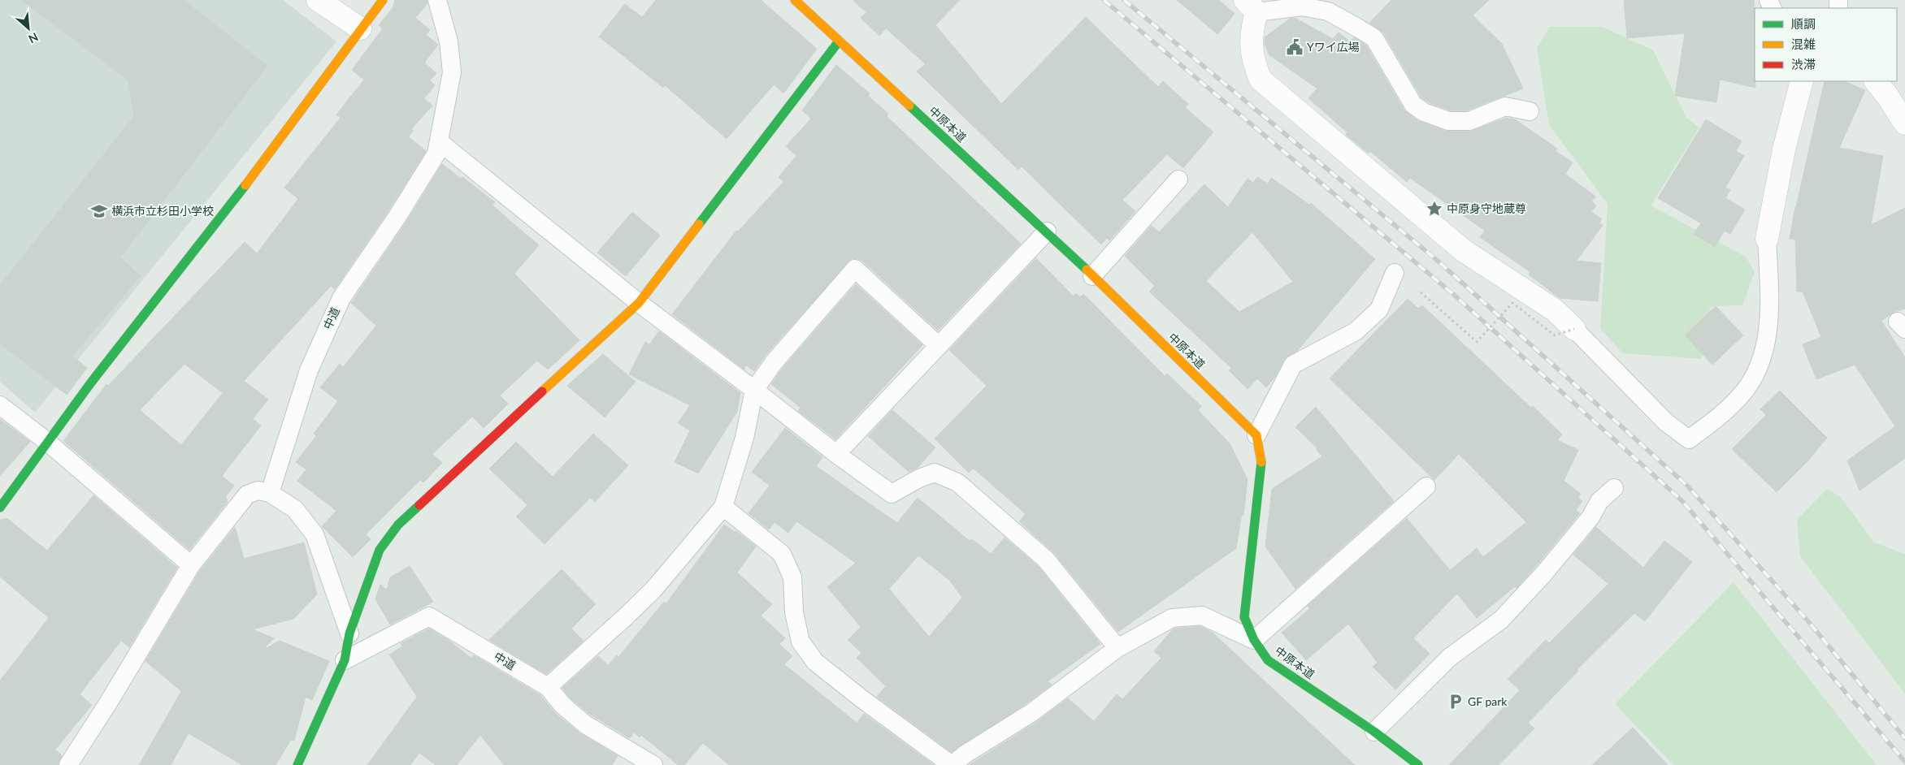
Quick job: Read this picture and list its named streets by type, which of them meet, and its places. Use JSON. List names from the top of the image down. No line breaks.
{"streets":{"street":["中原本道"],"lane":["中道"]},"places":{"public building":["Yワイ広場"],"place":["中原身守地蔵尊"],"school or university":["横浜市立杉田小学校"],"parking":["GF park"]},"legend":["順調","混雑","渋滞"],"north":"bottom right"}
